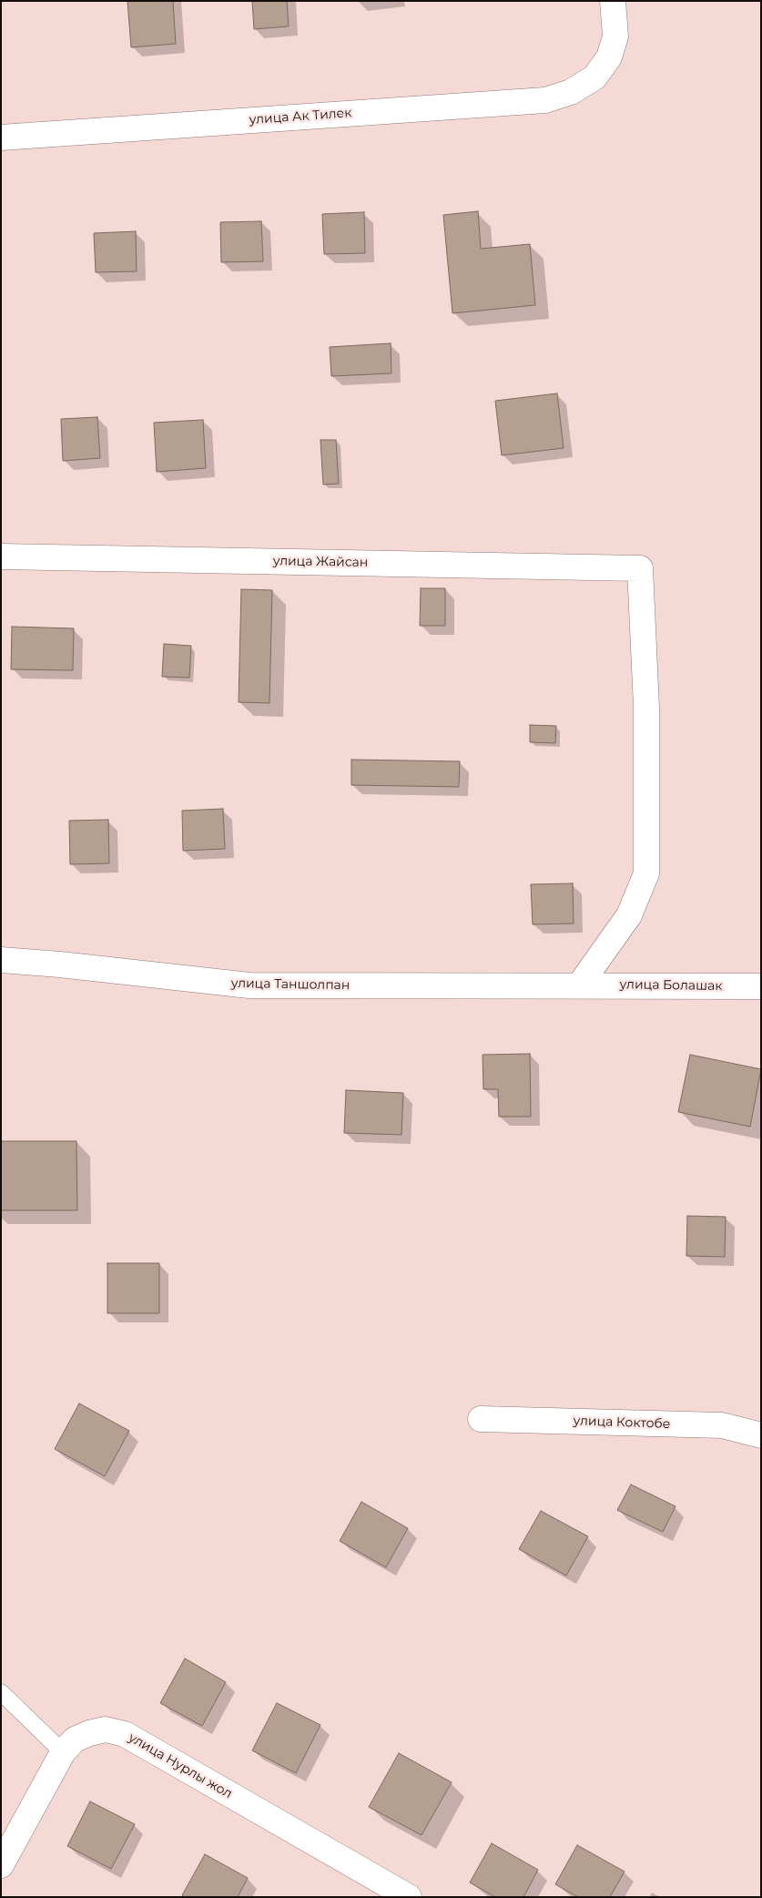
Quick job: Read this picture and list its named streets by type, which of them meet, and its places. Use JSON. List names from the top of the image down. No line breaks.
{"streets":{"street":["улица Ак Тилек","улица Жайсан","улица Таншолпан","улица Болашак","улица Коктобе","улица Нурлы жол"]},"crossings":[["улица Жайсан","улица Таншолпан"],["улица Жайсан","улица Болашак"],["улица Таншолпан","улица Болашак"]]}
